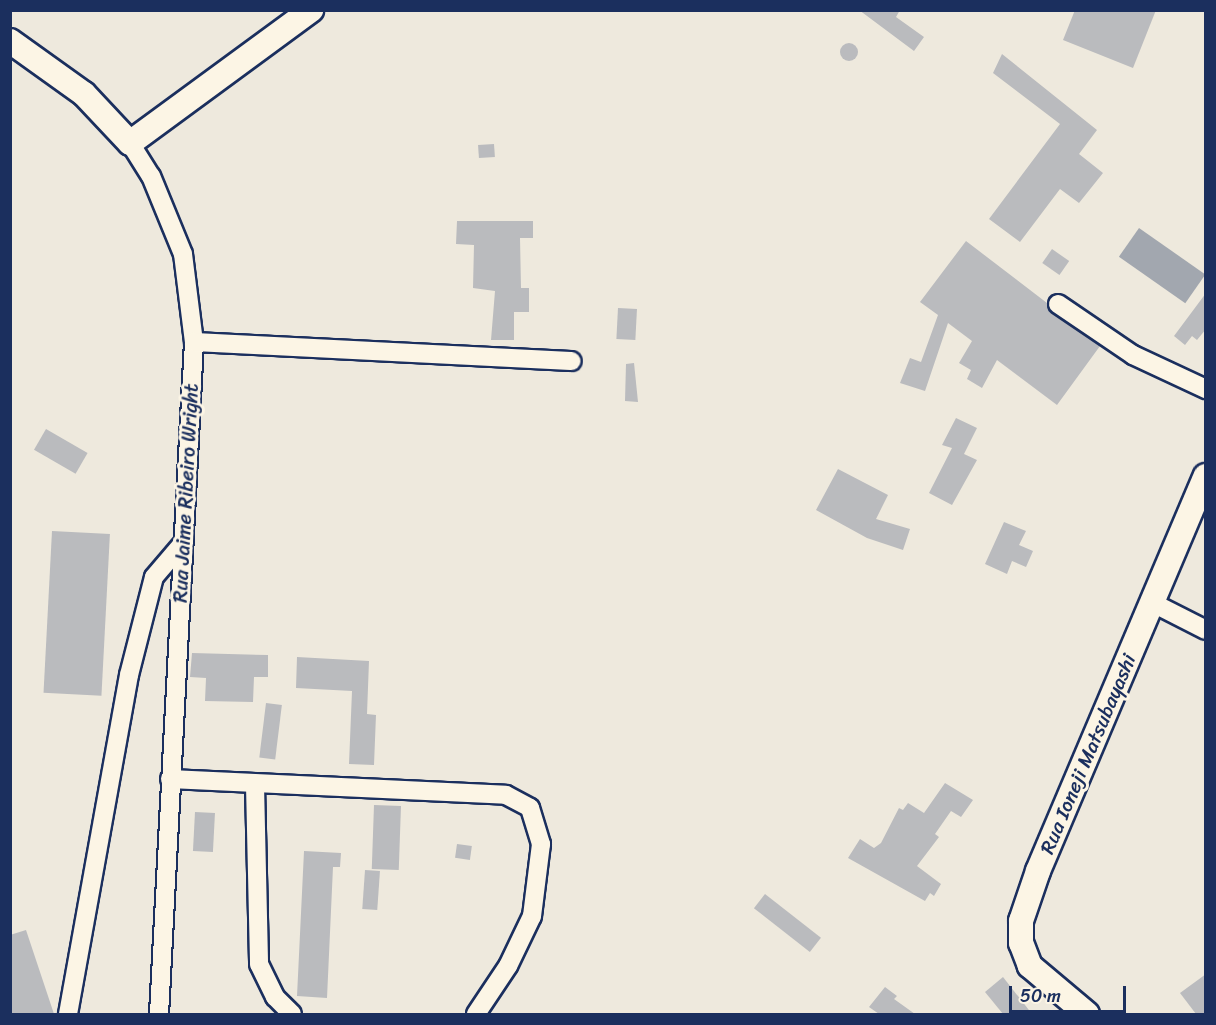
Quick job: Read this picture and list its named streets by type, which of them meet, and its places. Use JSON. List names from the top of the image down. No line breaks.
{"streets":{"main road":["Rua Jaime Ribeiro Wright","Rua Ioneji Matsubayashi"]},"scale_bar":"50 m"}
